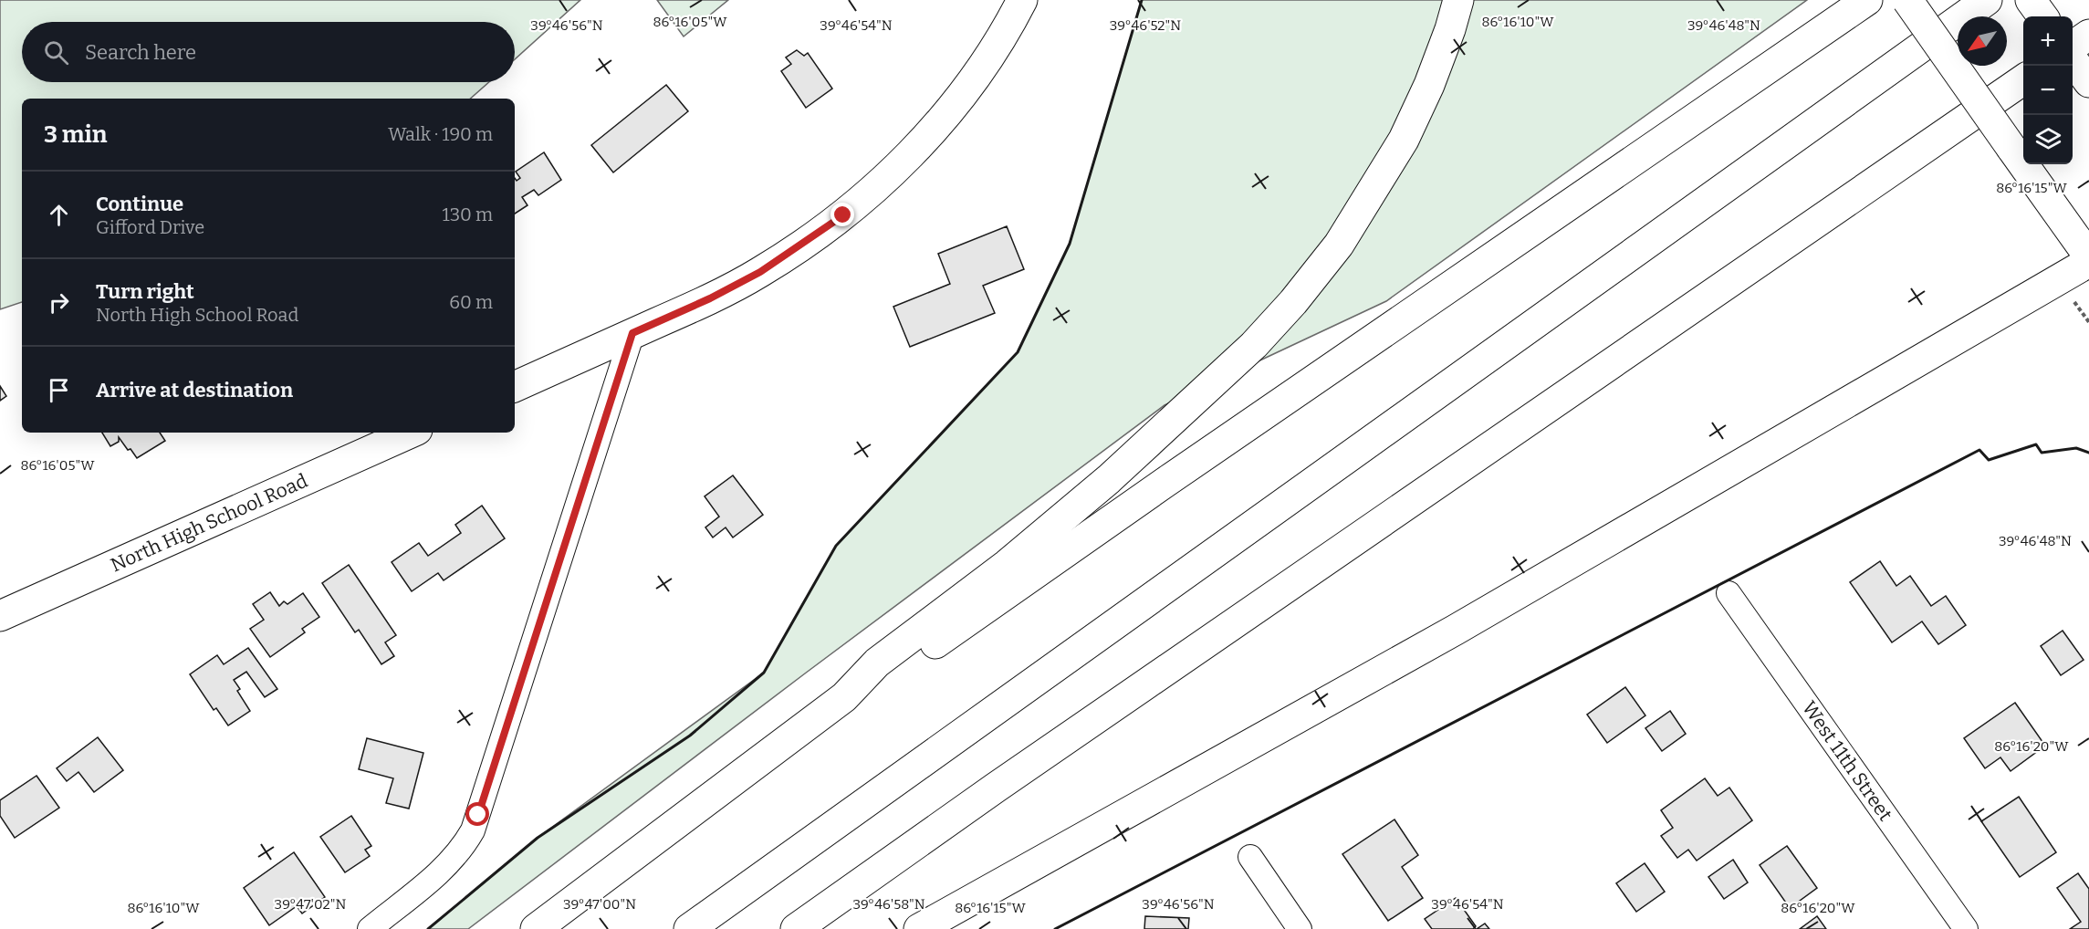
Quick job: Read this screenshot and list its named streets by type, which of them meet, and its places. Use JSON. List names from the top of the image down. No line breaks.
{"streets":{"main road":["North High School Road"],"street":["West 11th Street"]},"north":"bottom left","page":{"map_buttons":["+","−"],"search":"Search here","heading":["3 min","Walk · 190 m"],"list":[["Continue","Gifford Drive","130 m"],["Turn right","North High School Road","60 m"],"Arrive at destination"]},"coordinates":["86°16'05\"W","86°16'10\"W","39°46'56\"N","39°46'54\"N","39°46'52\"N","39°46'48\"N","86°16'15\"W","86°16'20\"W","39°47'02\"N","39°47'00\"N","39°46'58\"N"]}
